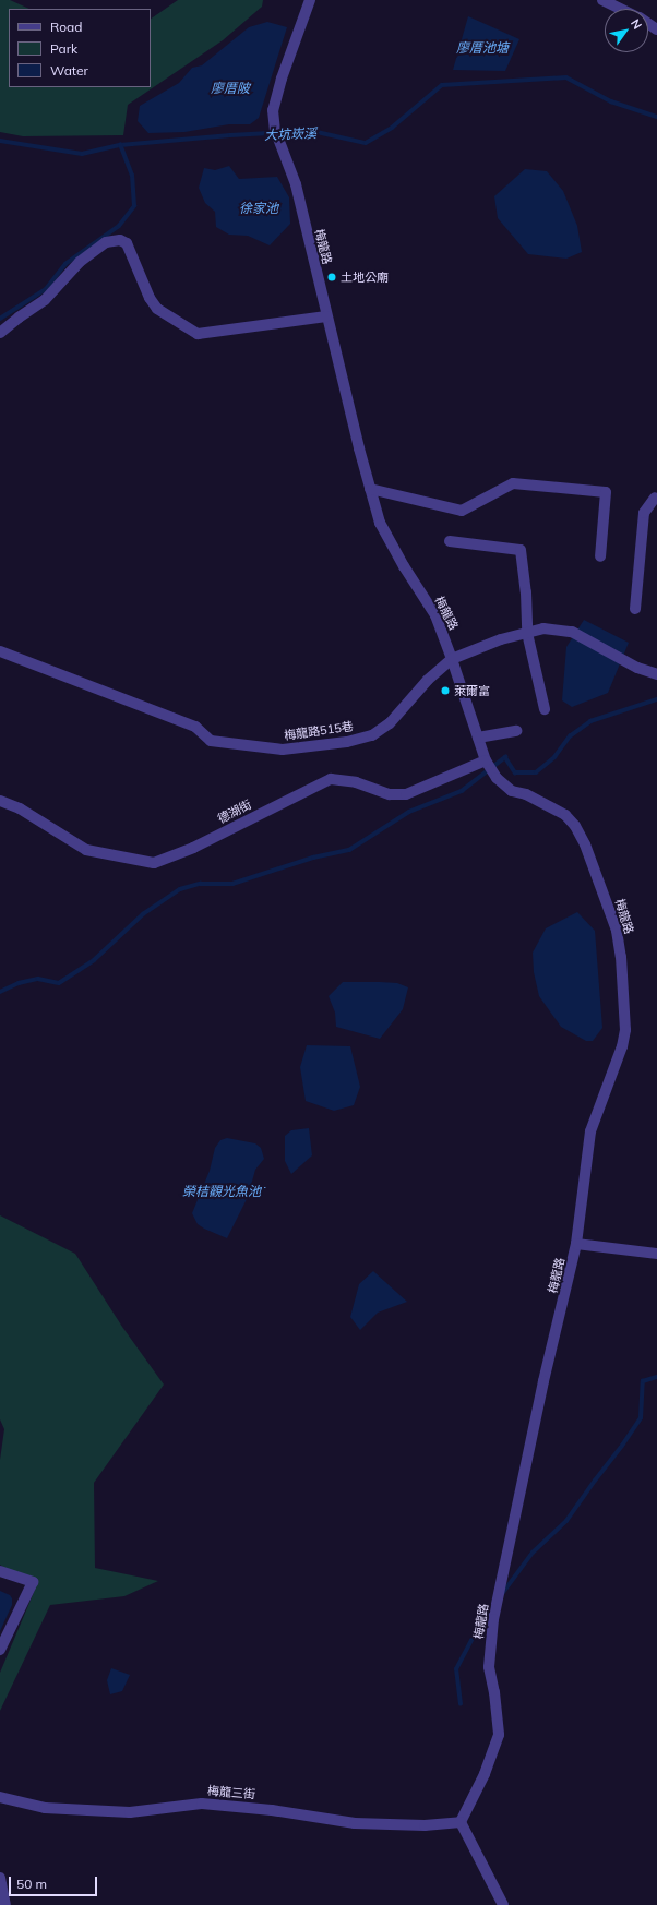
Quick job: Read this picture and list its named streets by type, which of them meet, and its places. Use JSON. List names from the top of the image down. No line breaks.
{"streets":{"street":["梅龍路","梅龍路515巷","德湖街","梅龍三街"]},"crossings":[["梅龍路","梅龍路515巷"],["梅龍路","德湖街"],["梅龍路","梅龍三街"]],"water":["廖厝池塘","廖厝陂","大坑崁溪","徐家池","榮桔觀光魚池˙"],"places":["土地公廟","萊爾富"],"legend":["Road","Park","Water"],"scale_bar":"50 m","north":"top right"}
